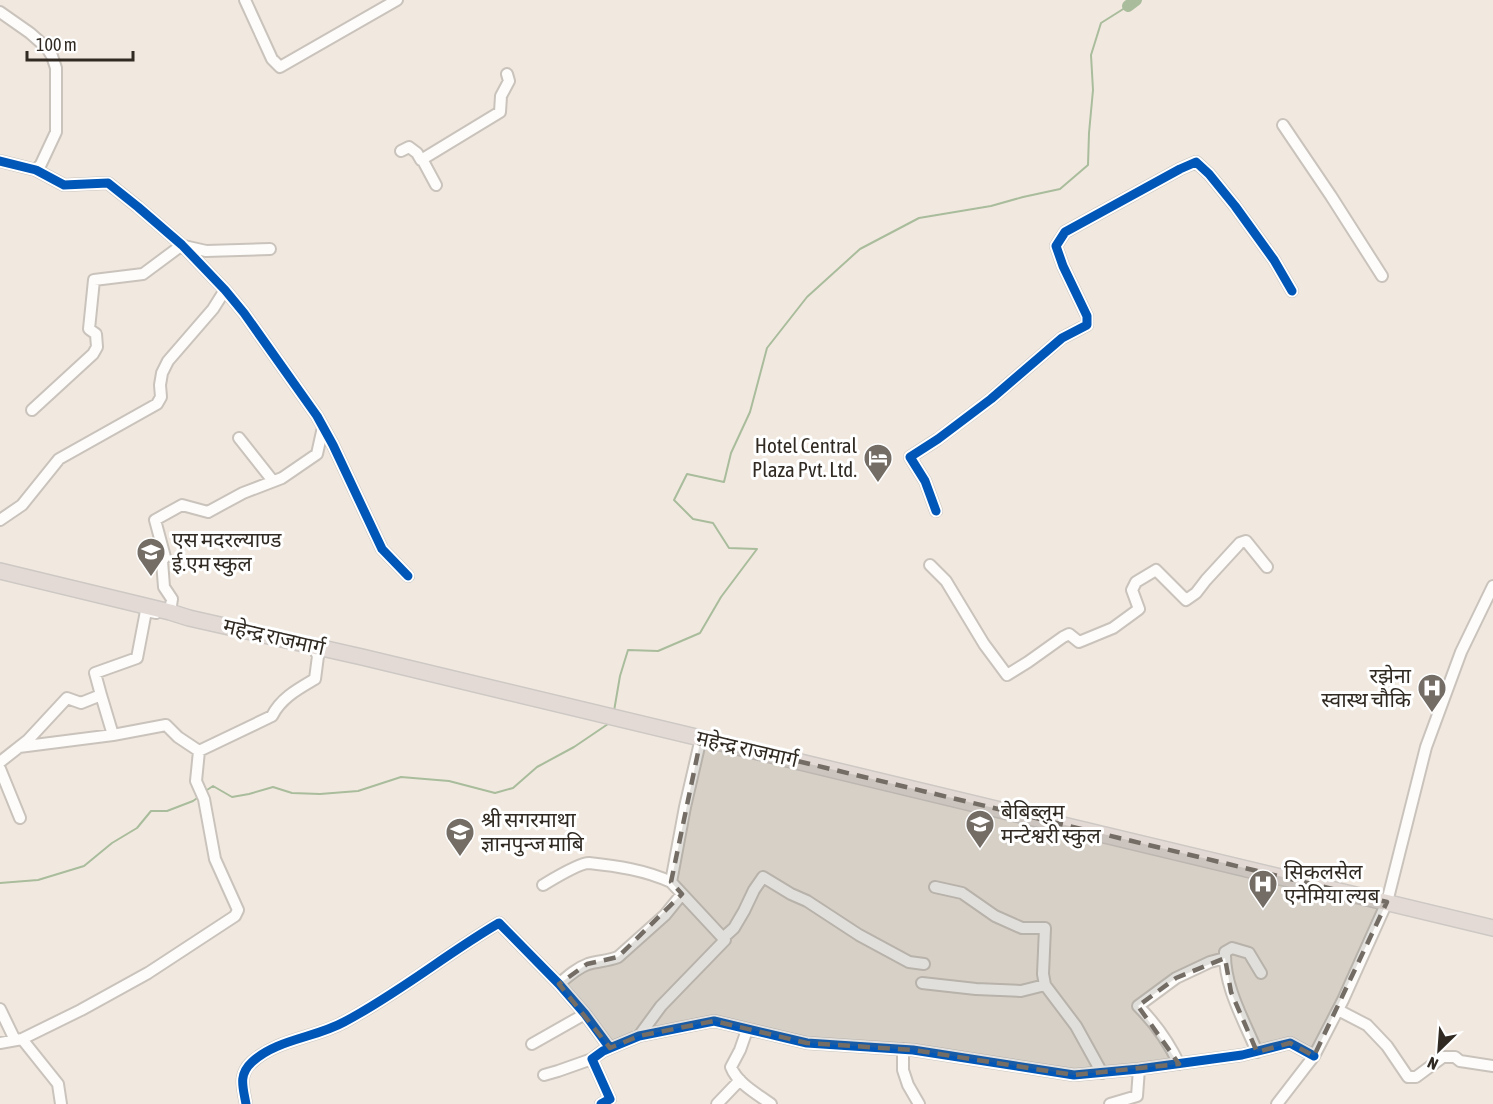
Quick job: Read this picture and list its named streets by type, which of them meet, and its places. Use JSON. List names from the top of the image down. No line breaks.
{"streets":{"highway":["महेन्द्र राजमार्ग"]},"places":{"hotel":["Hotel Central Plaza Pvt. Ltd."],"school or university":["एस मदरल्याण्ड ई.एम स्कुल","बेबिब्लुम मन्टेश्वरी स्कुल","श्री सगरमाथा ज्ञानपुन्ज माबि"],"hospital":["रझेना स्वास्थ चौकि","सिकलसेल एनेमिया ल्यब"]},"scale_bar":"100 m","north":"bottom left"}
